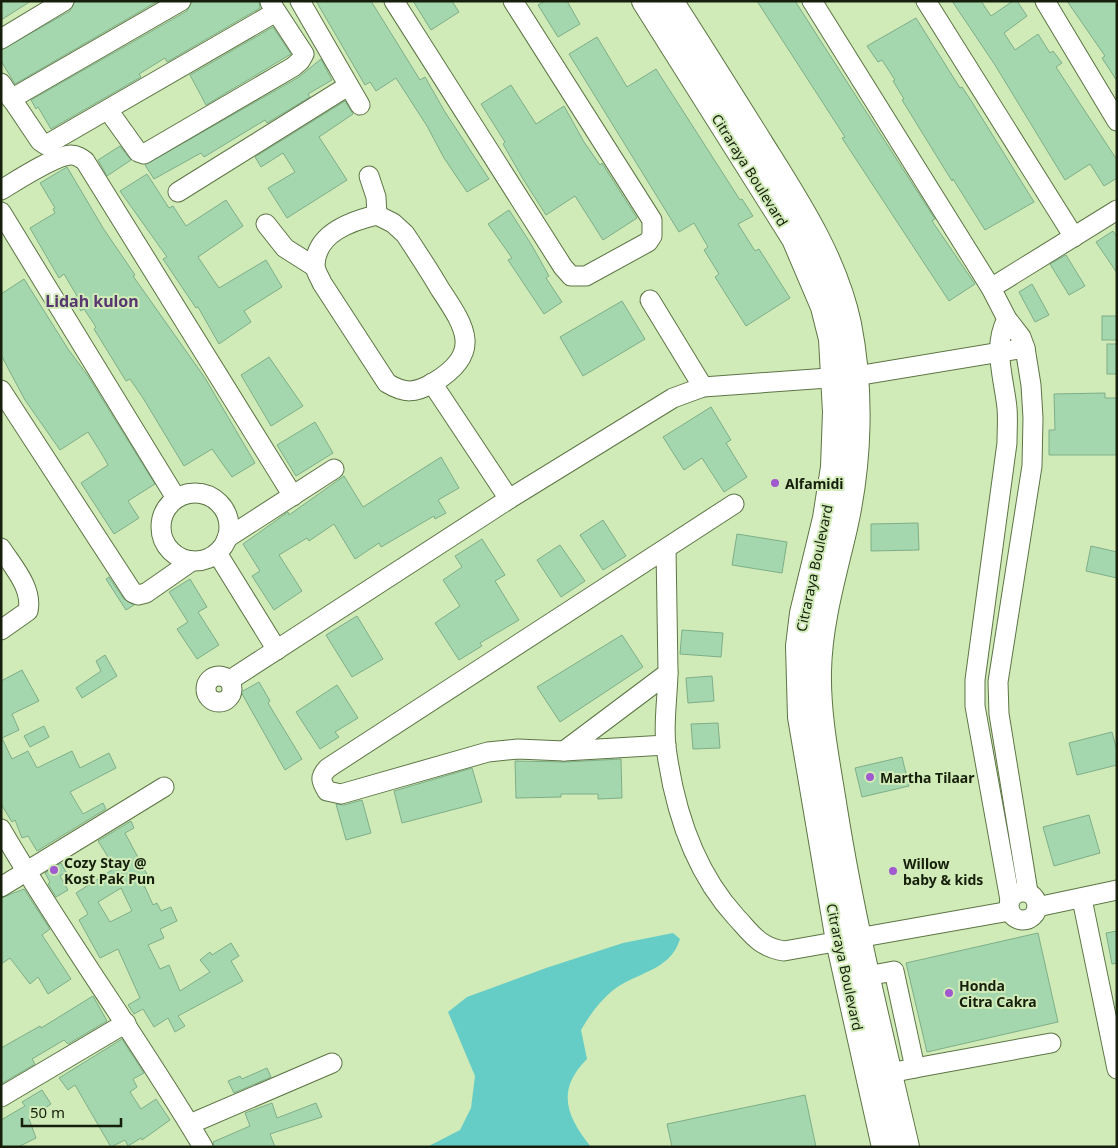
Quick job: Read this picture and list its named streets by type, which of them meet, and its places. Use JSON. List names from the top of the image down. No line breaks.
{"streets":{"main road":["Citraraya Boulevard"]},"districts":["Lidah kulon"],"places":["Alfamidi","Martha Tilaar","Cozy Stay @ Kost Pak Pun","Willow baby & kids","Honda Citra Cakra"],"scale_bar":"50 m"}
